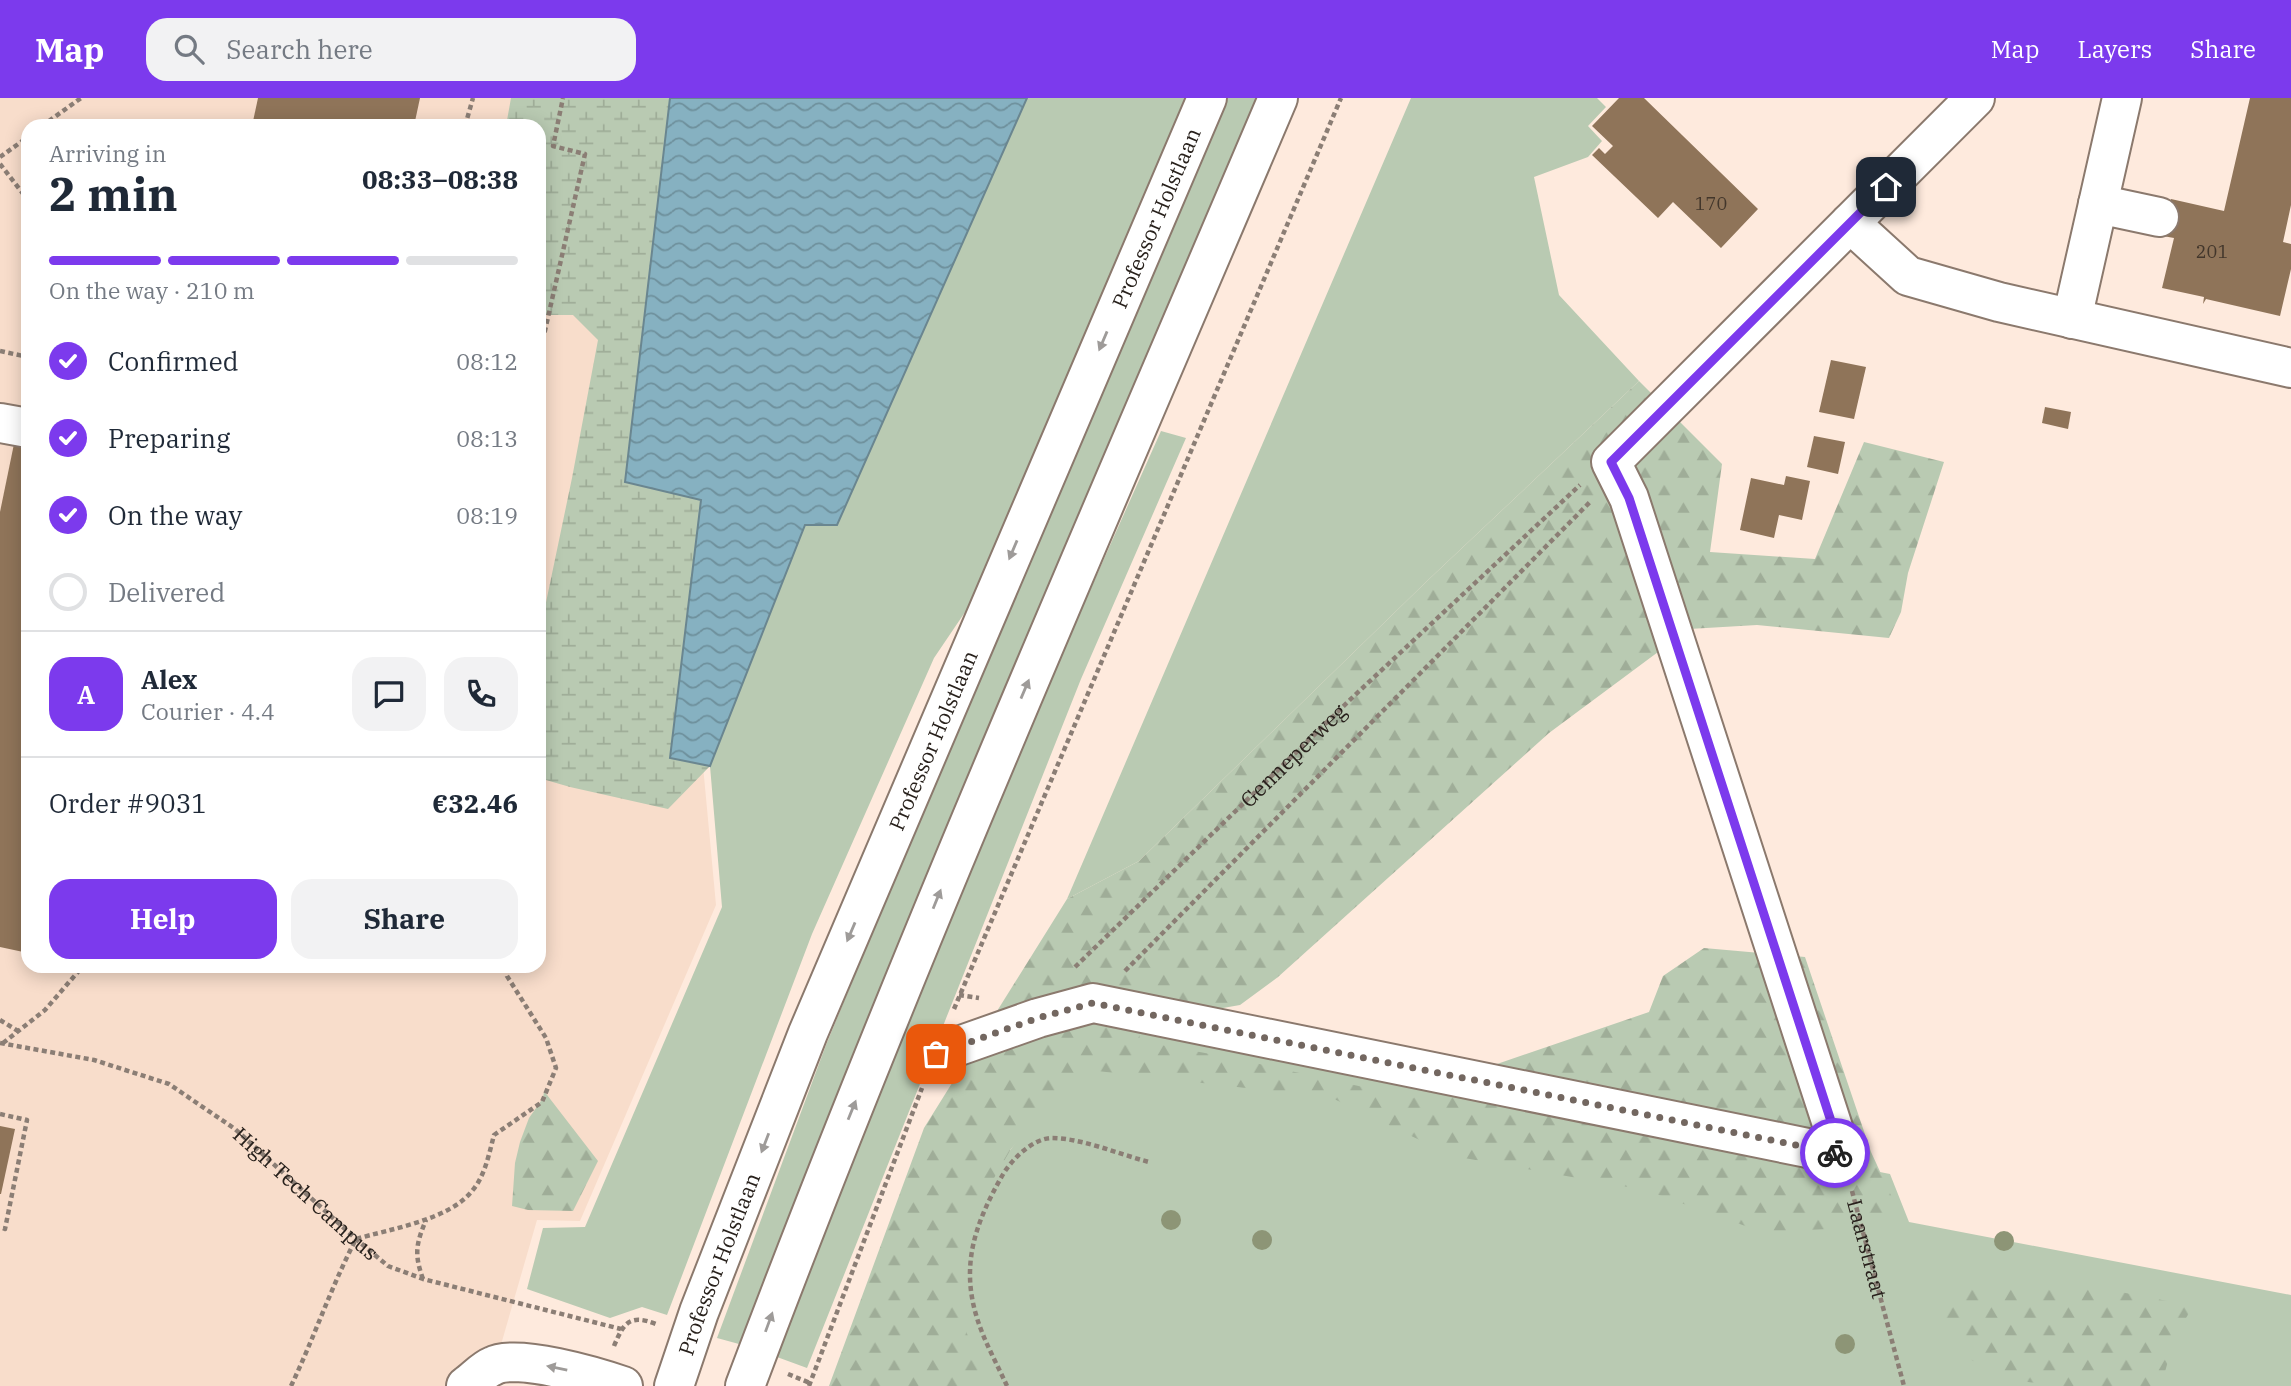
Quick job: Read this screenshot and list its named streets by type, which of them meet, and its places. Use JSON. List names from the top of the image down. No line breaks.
{"streets":{"main road":["Professor Holstlaan"],"path":["Genneperweg","High Tech Campus","Laarstraat"]},"crossings":[["Professor Holstlaan","High Tech Campus"]],"house_numbers":["170","201"],"page":{"header":"Map","search":"Search here","nav":["Map","Layers","Share"],"heading":["2 min","Arriving in","08:33–08:38"],"panel":["Alex","Courier · 4.4","Order #9031","€32.46"],"bar":"On the way · 210 m","list":[["Confirmed","08:12"],["Preparing","08:13"],["On the way","08:19"],"Delivered"],"round":"A","buttons":["Help","Share"]}}
